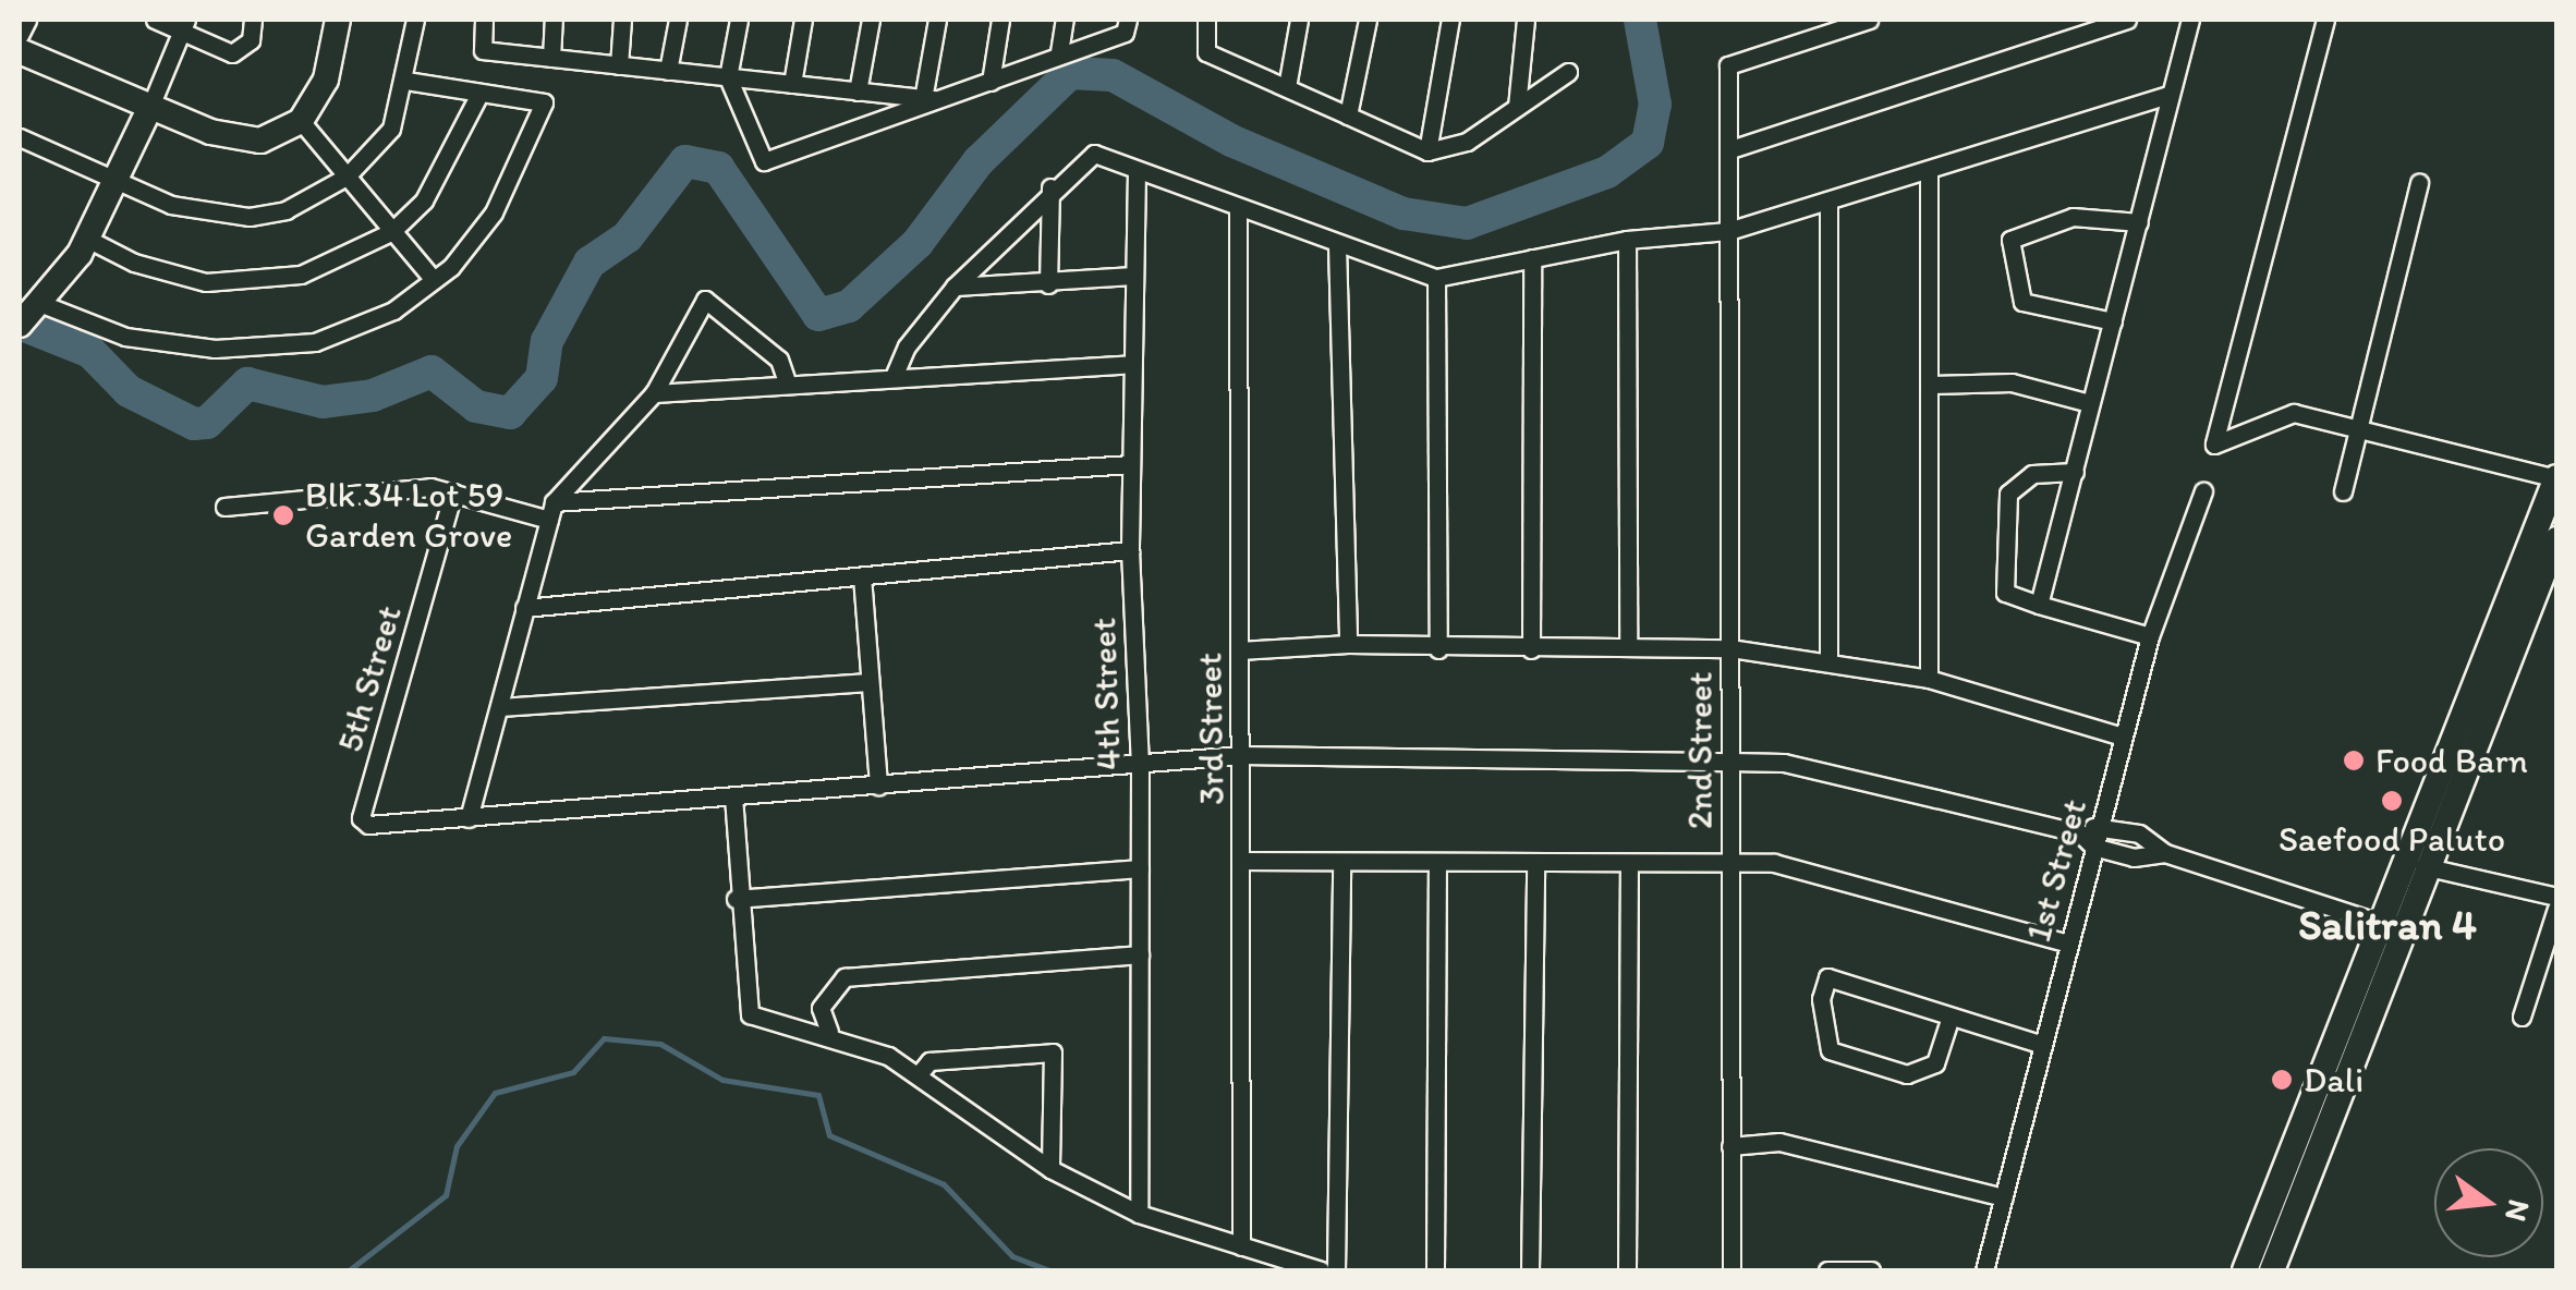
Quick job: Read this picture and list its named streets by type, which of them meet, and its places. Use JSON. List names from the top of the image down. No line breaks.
{"streets":{"street":["5th Street","4th Street","3rd Street","2nd Street","1st Street"]},"districts":["Salitran 4"],"places":["Blk 34 Lot 59 Garden Grove","Food Barn","Saefood Paluto","Dali"],"north":"right"}
